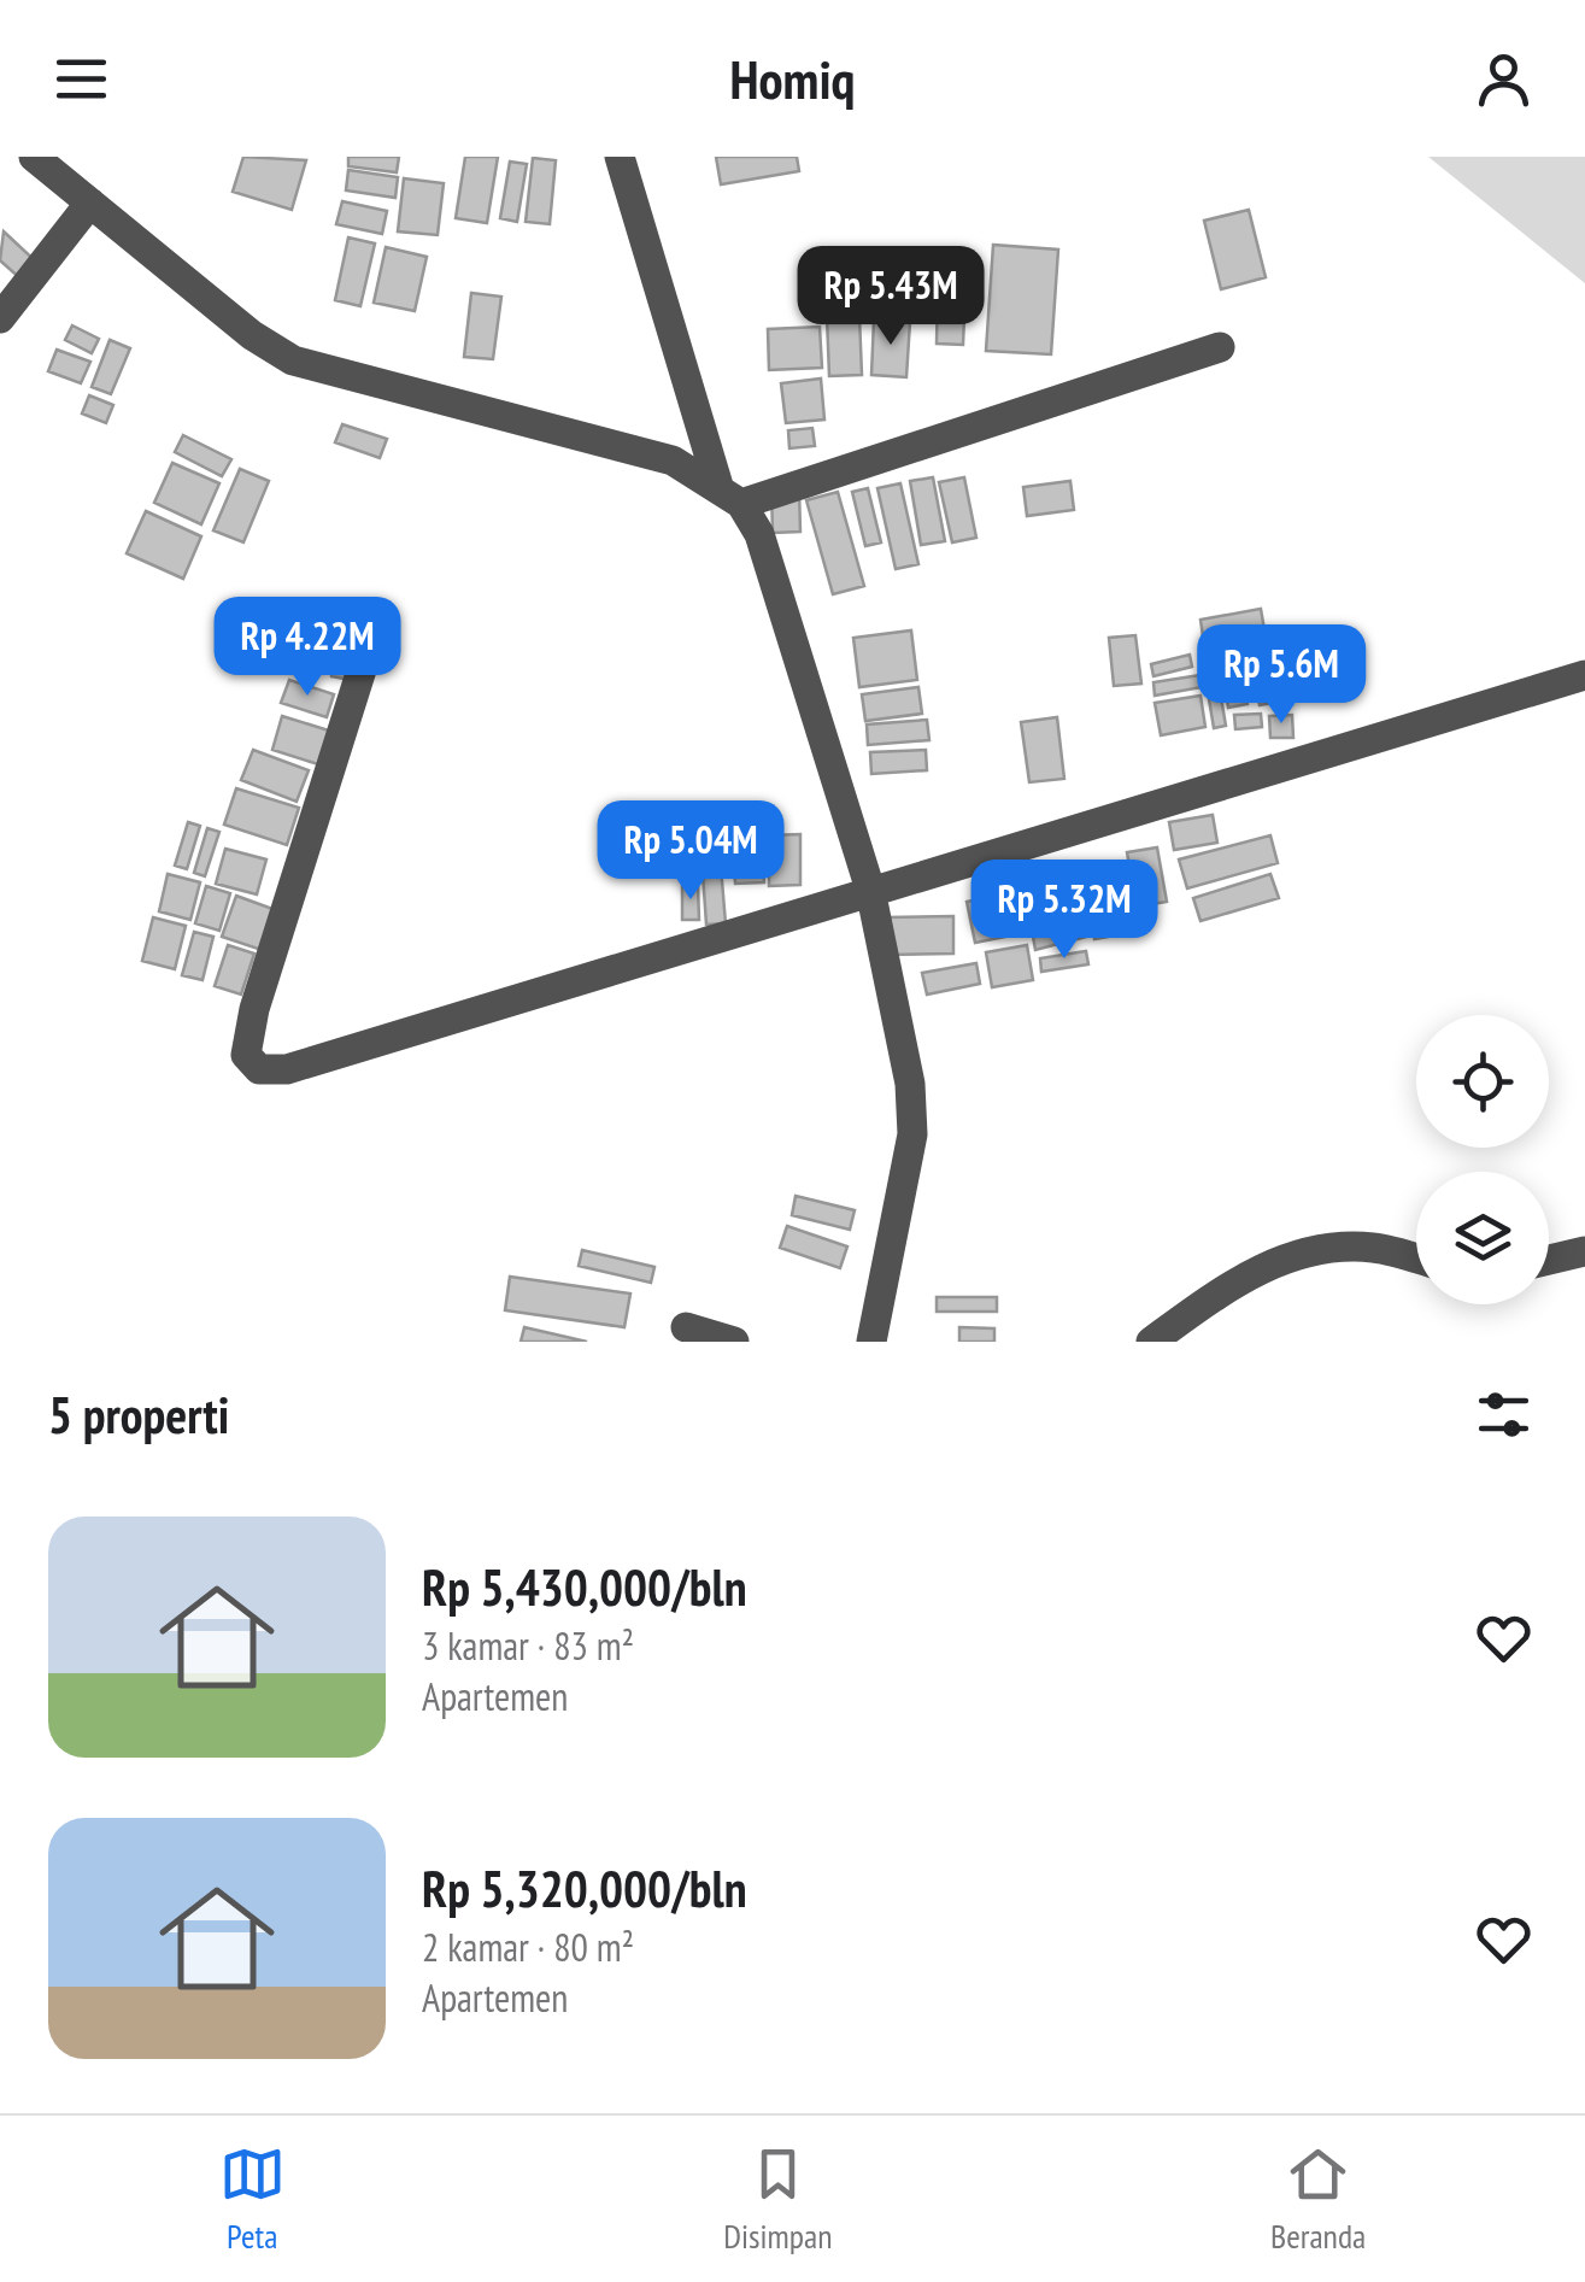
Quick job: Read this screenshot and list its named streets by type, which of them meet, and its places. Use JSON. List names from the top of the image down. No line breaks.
{"page":{"header":"Homiq","price":["Rp 5.43M","Rp 4.22M","Rp 5.6M","Rp 5.04M","Rp 5.32M"],"heading":"5 properti","list":[{"name":"Rp 5,430,000/bln","note":"3 kamar · 83 m² · Apartemen"},{"name":"Rp 5,320,000/bln","note":"2 kamar · 80 m² · Apartemen"}],"tabs":["Peta","Disimpan","Beranda"]}}
